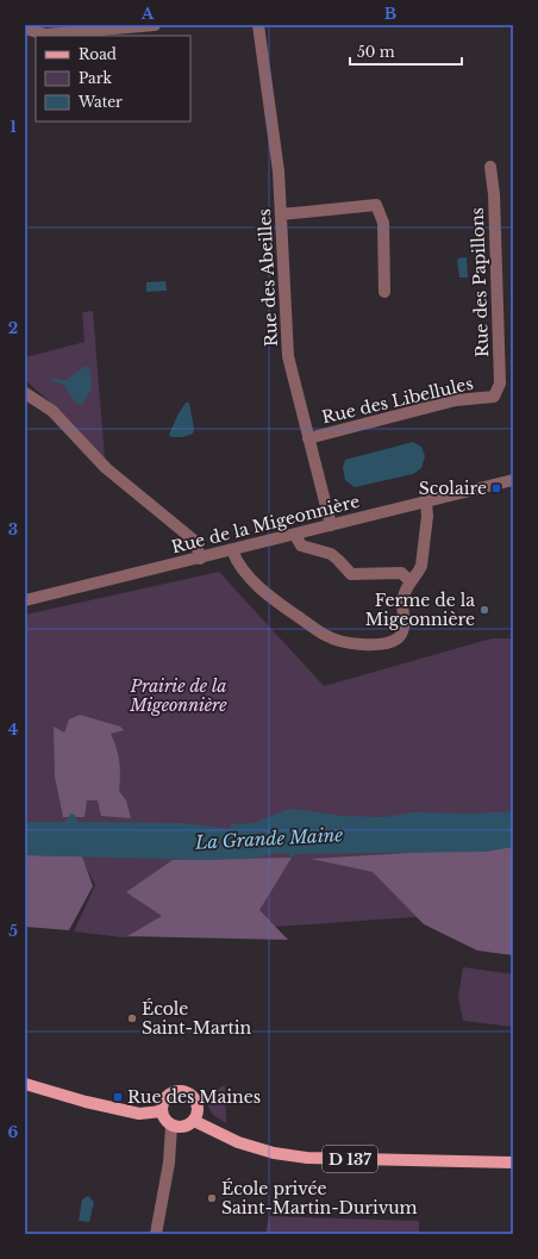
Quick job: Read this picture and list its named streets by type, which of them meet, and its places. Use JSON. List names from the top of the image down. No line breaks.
{"streets":{"main road":["D 137"],"street":["Rue des Abeilles","Rue des Papillons","Rue des Libellules","Rue de la Migeonnière"]},"crossings":[["Rue des Abeilles","Rue des Libellules"],["Rue des Abeilles","Rue de la Migeonnière"],["Rue des Papillons","Rue des Libellules"]],"water":["La Grande Maine"],"parks":["Prairie de la Migeonnière"],"places":{"transit":["Scolaire","Rue des Maines"],"other":["Ferme de la Migeonnière","École Saint-Martin","École privée Saint-Martin-Durivum"]},"legend":["Road","Park","Water"],"scale_bar":"50 m","grid":{"columns":["A","B"],"rows":["1","2","3","4","5","6"]}}
